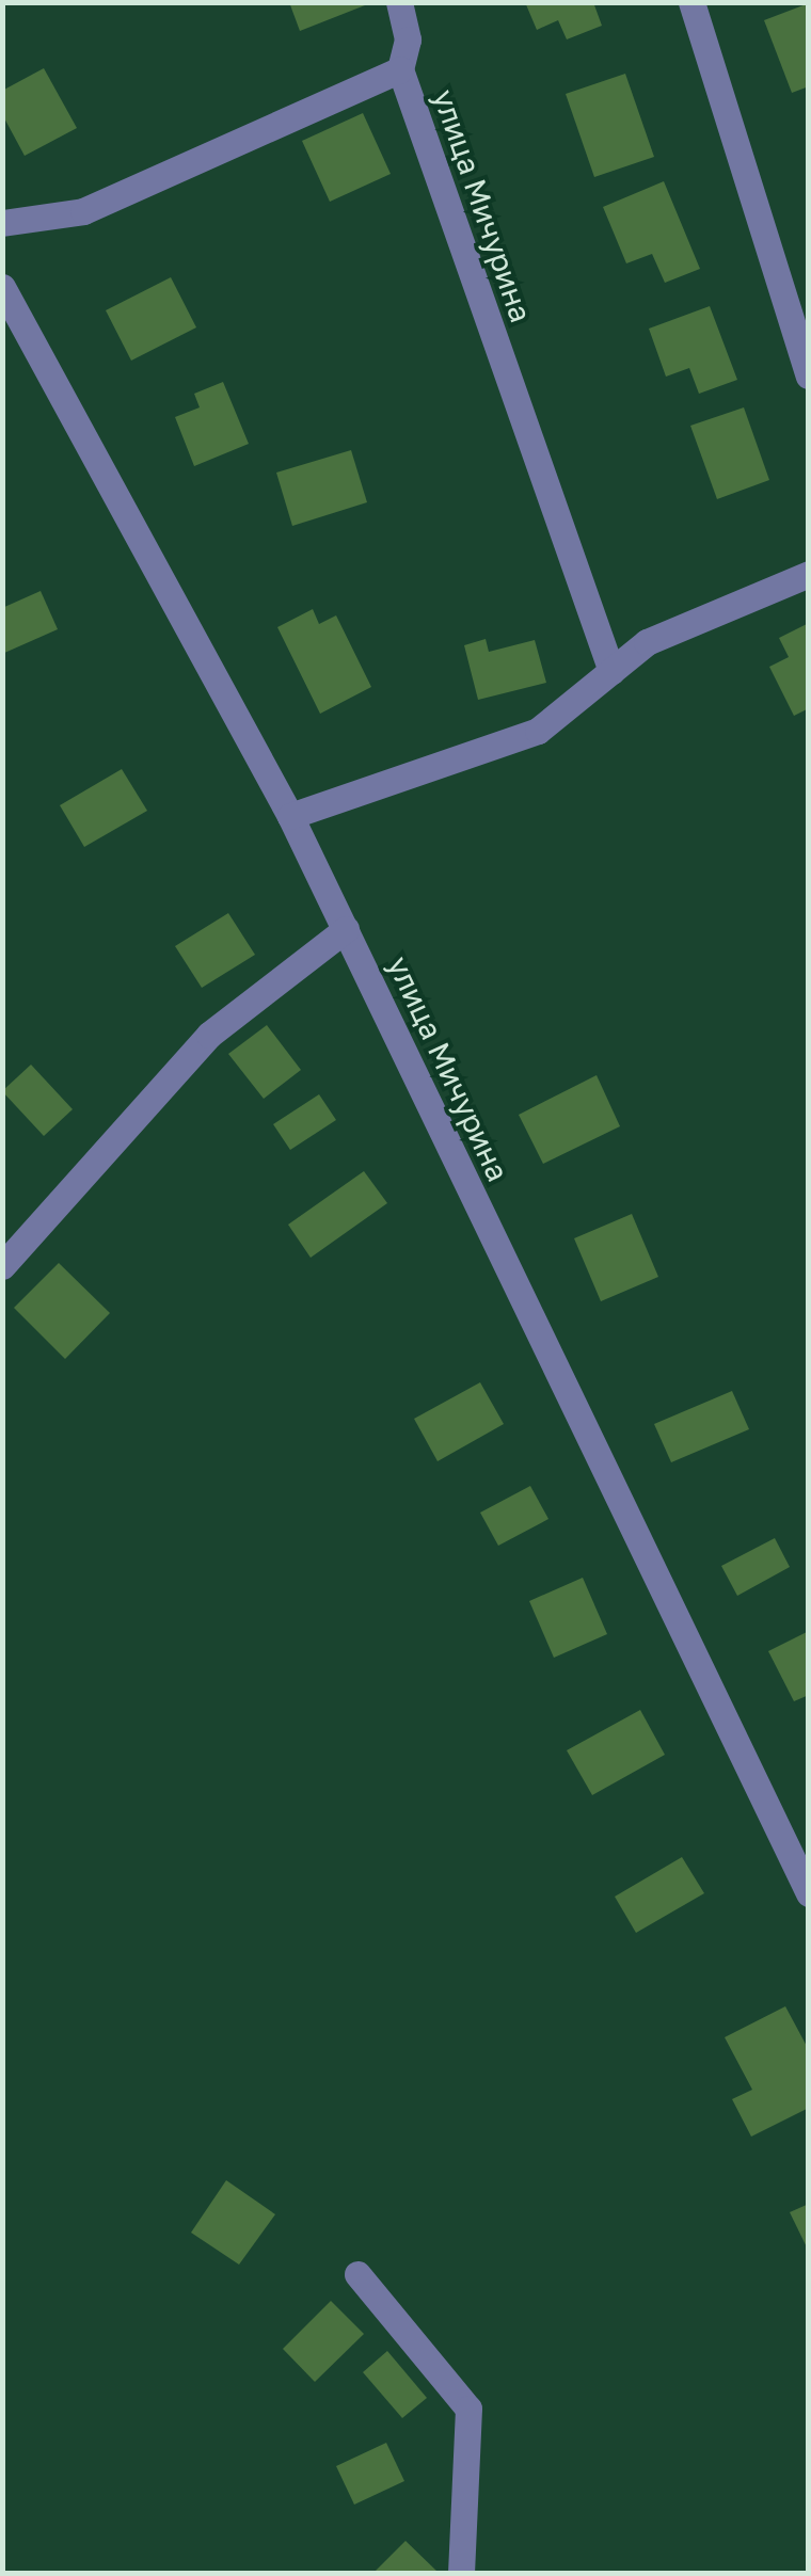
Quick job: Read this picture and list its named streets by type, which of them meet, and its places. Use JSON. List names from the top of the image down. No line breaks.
{"streets":{"street":["улица Мичурина"]}}
